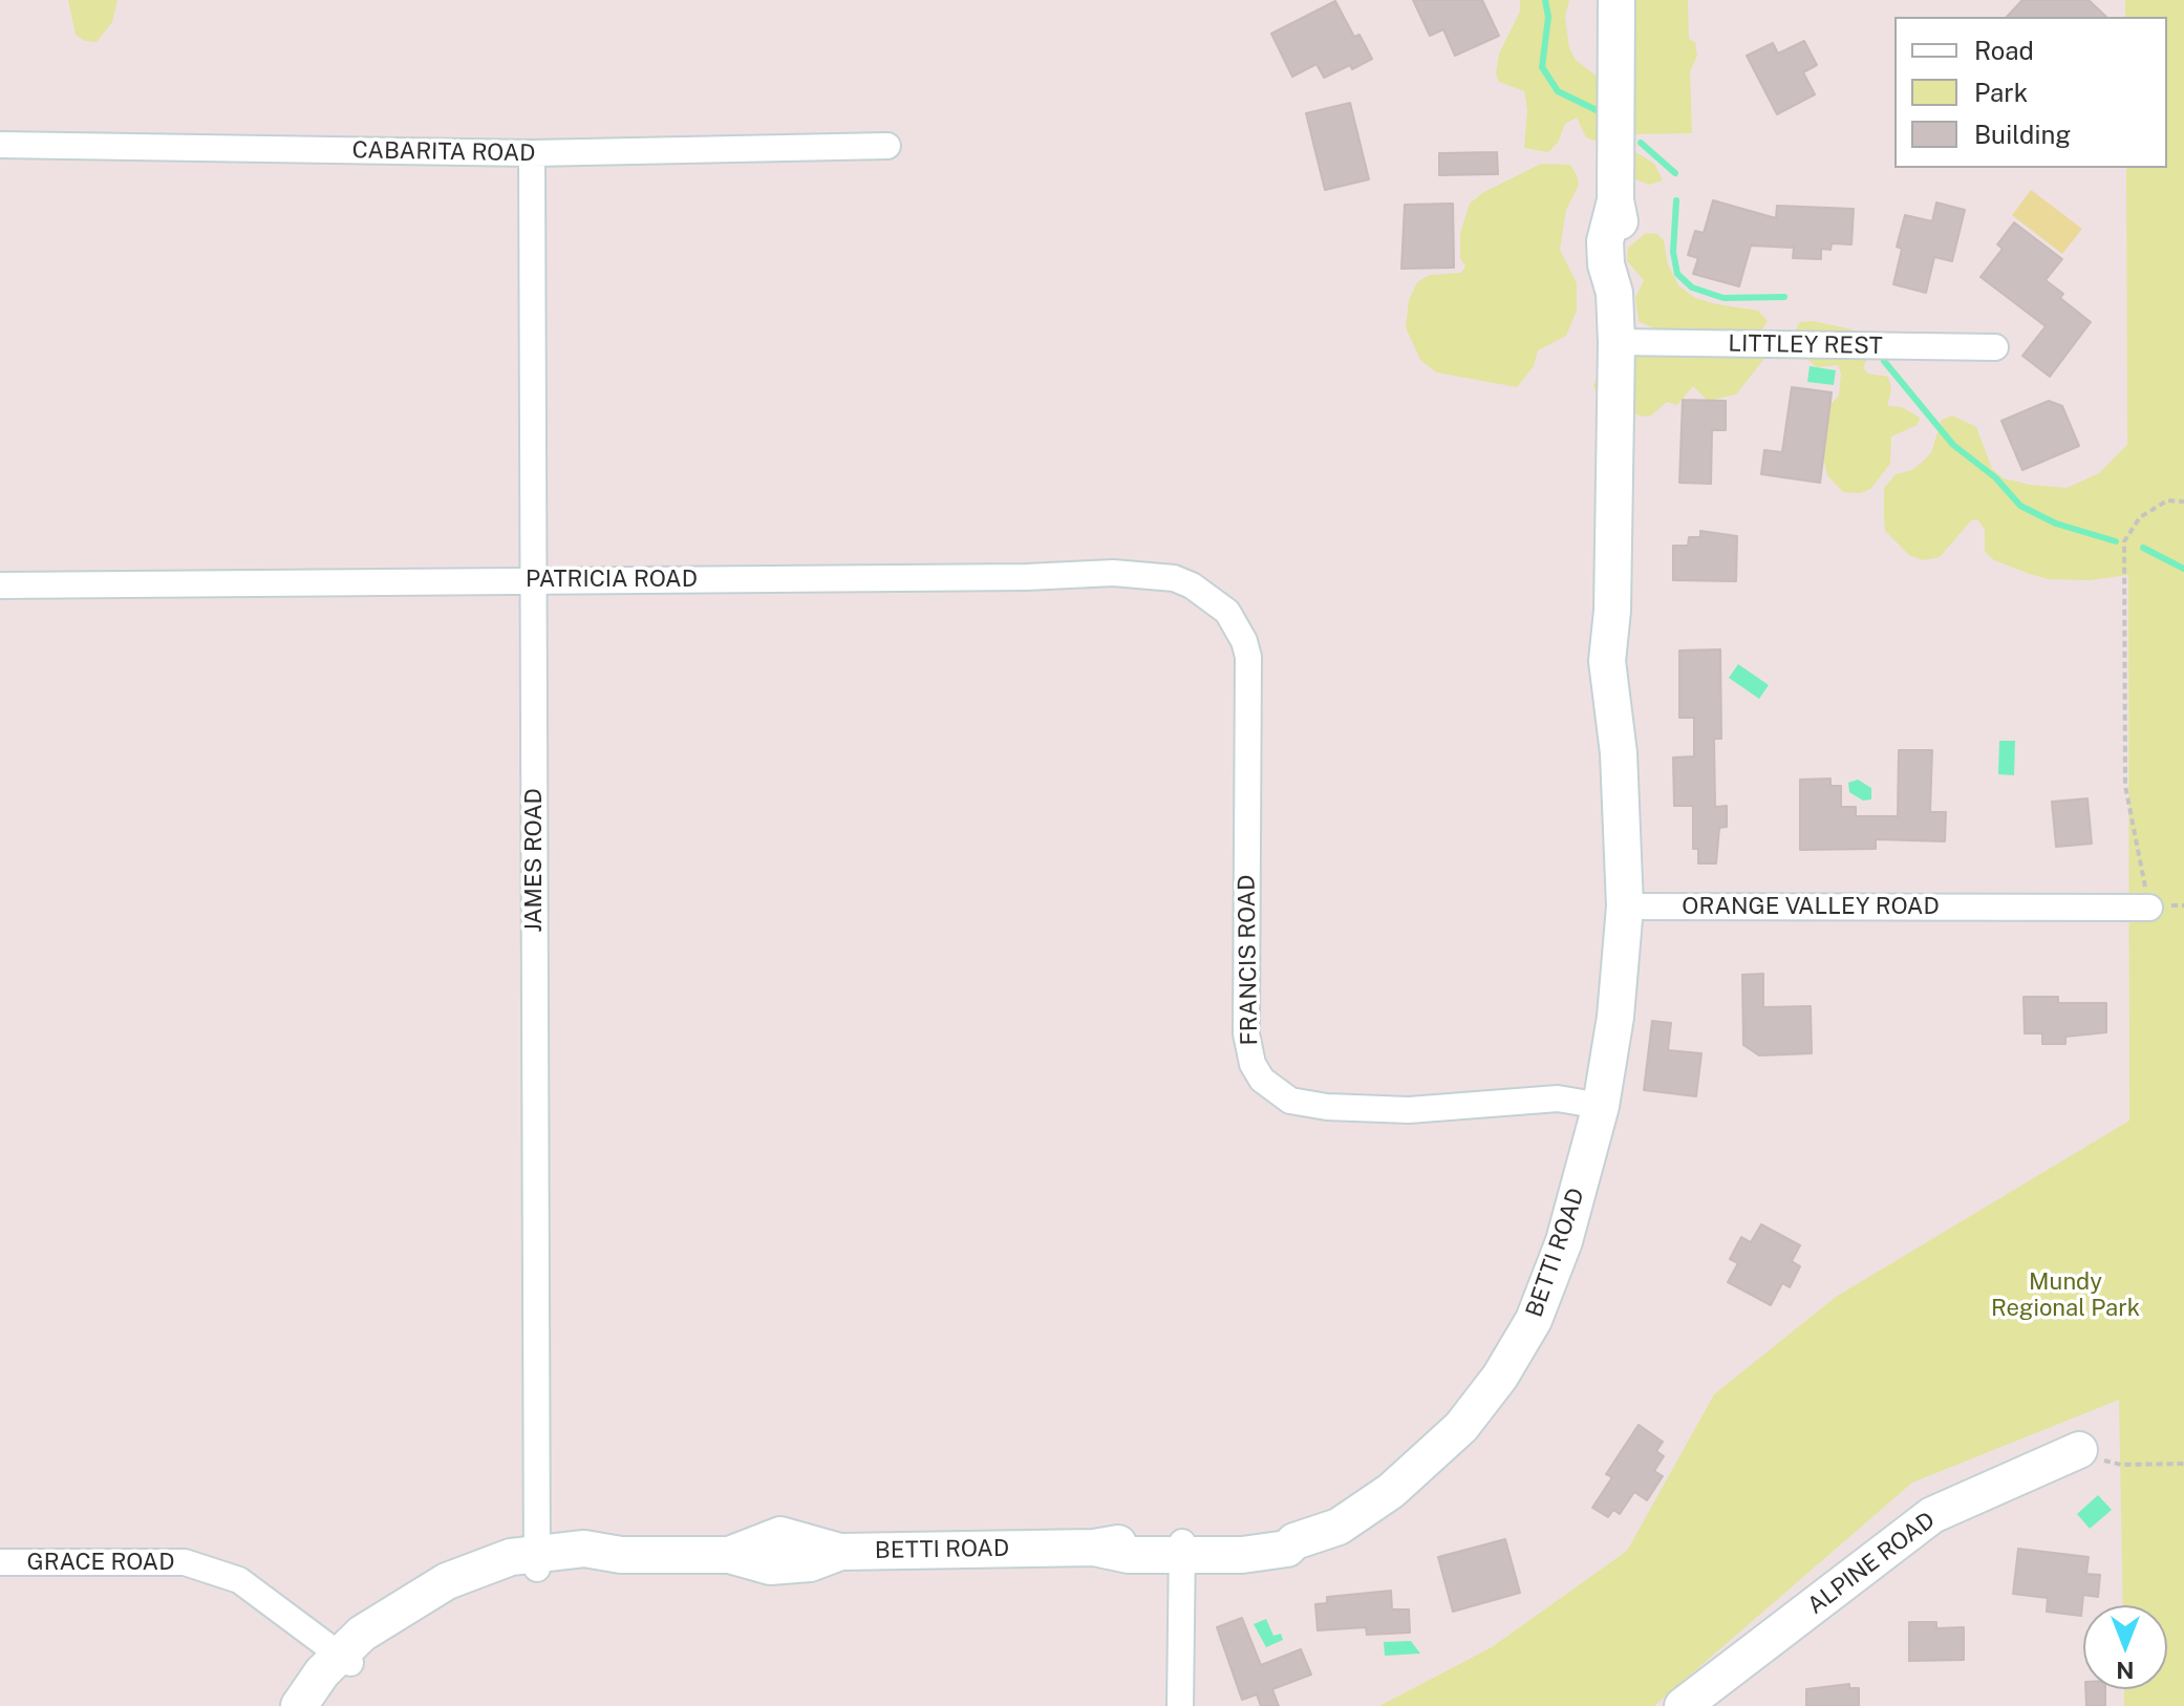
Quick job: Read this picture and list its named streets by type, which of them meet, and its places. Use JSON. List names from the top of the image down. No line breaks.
{"streets":{"street":["CABARITA ROAD","LITTLEY REST","PATRICIA ROAD","JAMES ROAD","ORANGE VALLEY ROAD","FRANCIS ROAD","BETTI ROAD","GRACE ROAD","ALPINE ROAD"]},"crossings":[["CABARITA ROAD","JAMES ROAD"],["PATRICIA ROAD","JAMES ROAD"],["PATRICIA ROAD","FRANCIS ROAD"],["JAMES ROAD","BETTI ROAD"],["ORANGE VALLEY ROAD","BETTI ROAD"],["FRANCIS ROAD","BETTI ROAD"],["BETTI ROAD","GRACE ROAD"]],"parks":["Mundy Regional Park"],"legend":["Road","Park","Building"],"north":"bottom"}
